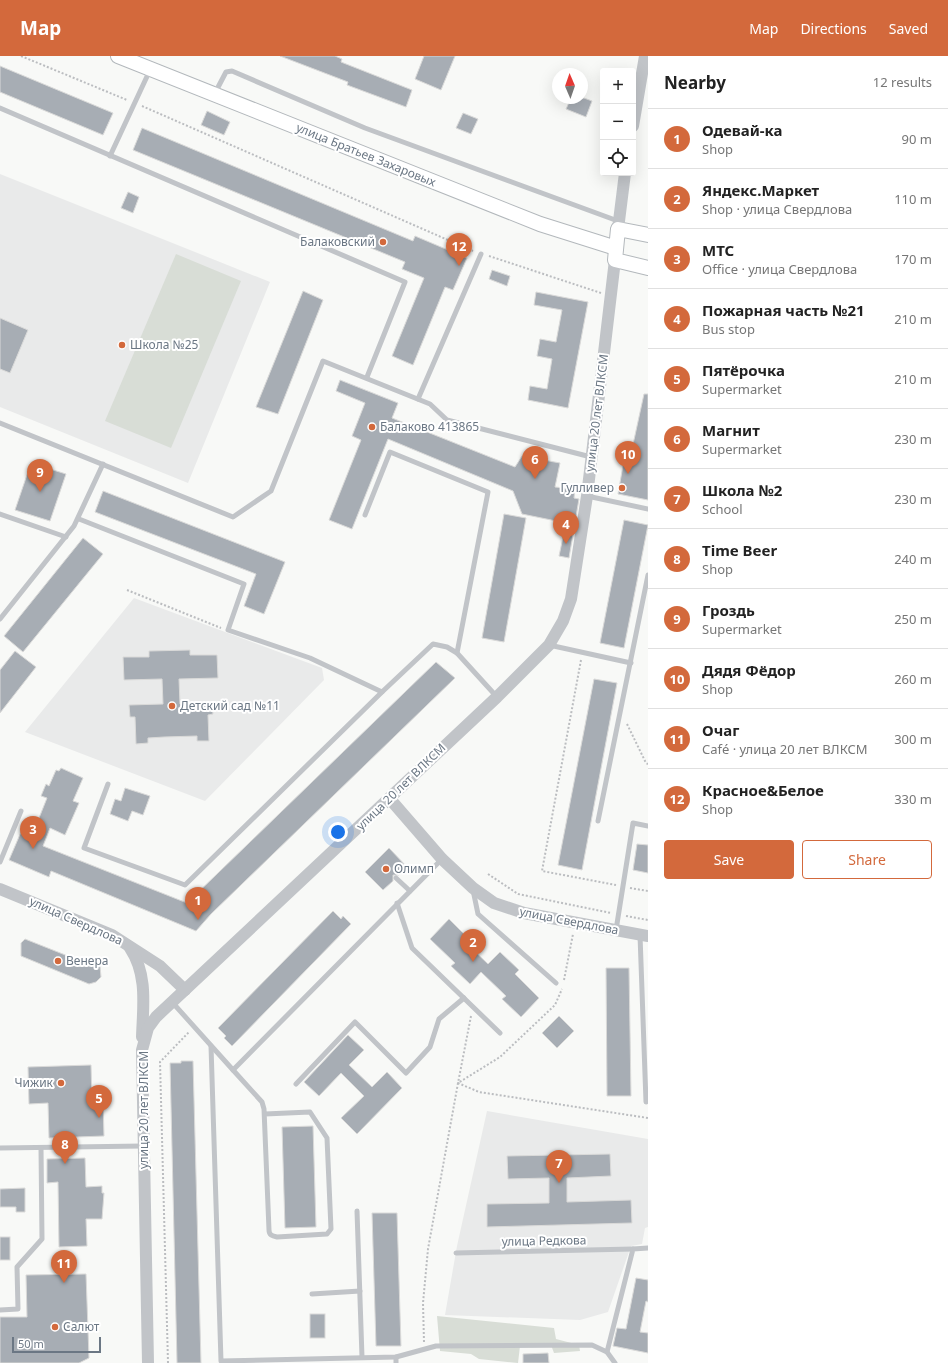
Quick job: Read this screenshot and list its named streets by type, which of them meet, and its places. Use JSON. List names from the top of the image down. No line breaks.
{"streets":{"main road":["улица Братьев Захаровых","улица 20 лет ВЛКСМ"],"street":["улица Свердлова"],"lane":["улица Редкова"]},"crossings":[["улица Братьев Захаровых","улица 20 лет ВЛКСМ"],["улица 20 лет ВЛКСМ","улица Свердлова"]],"places":["Балаковский","Школа №25","Балаково 413865","Гулливер","Детский сад №11","Олимп","Венера","Чижик","Салют"],"scale_bar":"50 m","north":"top","page":{"header":"Map","nav":["Map","Directions","Saved"],"heading":["Nearby","12 results"],"map_buttons":["+","−"],"list":[{"mark":"1","name":"Одевай-ка","note":"Shop","value":"90 m"},{"mark":"2","name":"Яндекс.Маркет","note":"Shop · улица Свердлова","value":"110 m"},{"mark":"3","name":"МТС","note":"Office · улица Свердлова","value":"170 m"},{"mark":"4","name":"Пожарная часть №21","note":"Bus stop","value":"210 m"},{"mark":"5","name":"Пятёрочка","note":"Supermarket","value":"210 m"},{"mark":"6","name":"Магнит","note":"Supermarket","value":"230 m"},{"mark":"7","name":"Школа №2","note":"School","value":"230 m"},{"mark":"8","name":"Time Beer","note":"Shop","value":"240 m"},{"mark":"9","name":"Гроздь","note":"Supermarket","value":"250 m"},{"mark":"10","name":"Дядя Фёдор","note":"Shop","value":"260 m"},{"mark":"11","name":"Очаг","note":"Café · улица 20 лет ВЛКСМ","value":"300 m"},{"mark":"12","name":"Красное&Белое","note":"Shop","value":"330 m"}],"pins":["12","10","6","9","4","3","1","2","5","8","7","11"],"buttons":["Save","Share"],"scale":"50 m"}}
